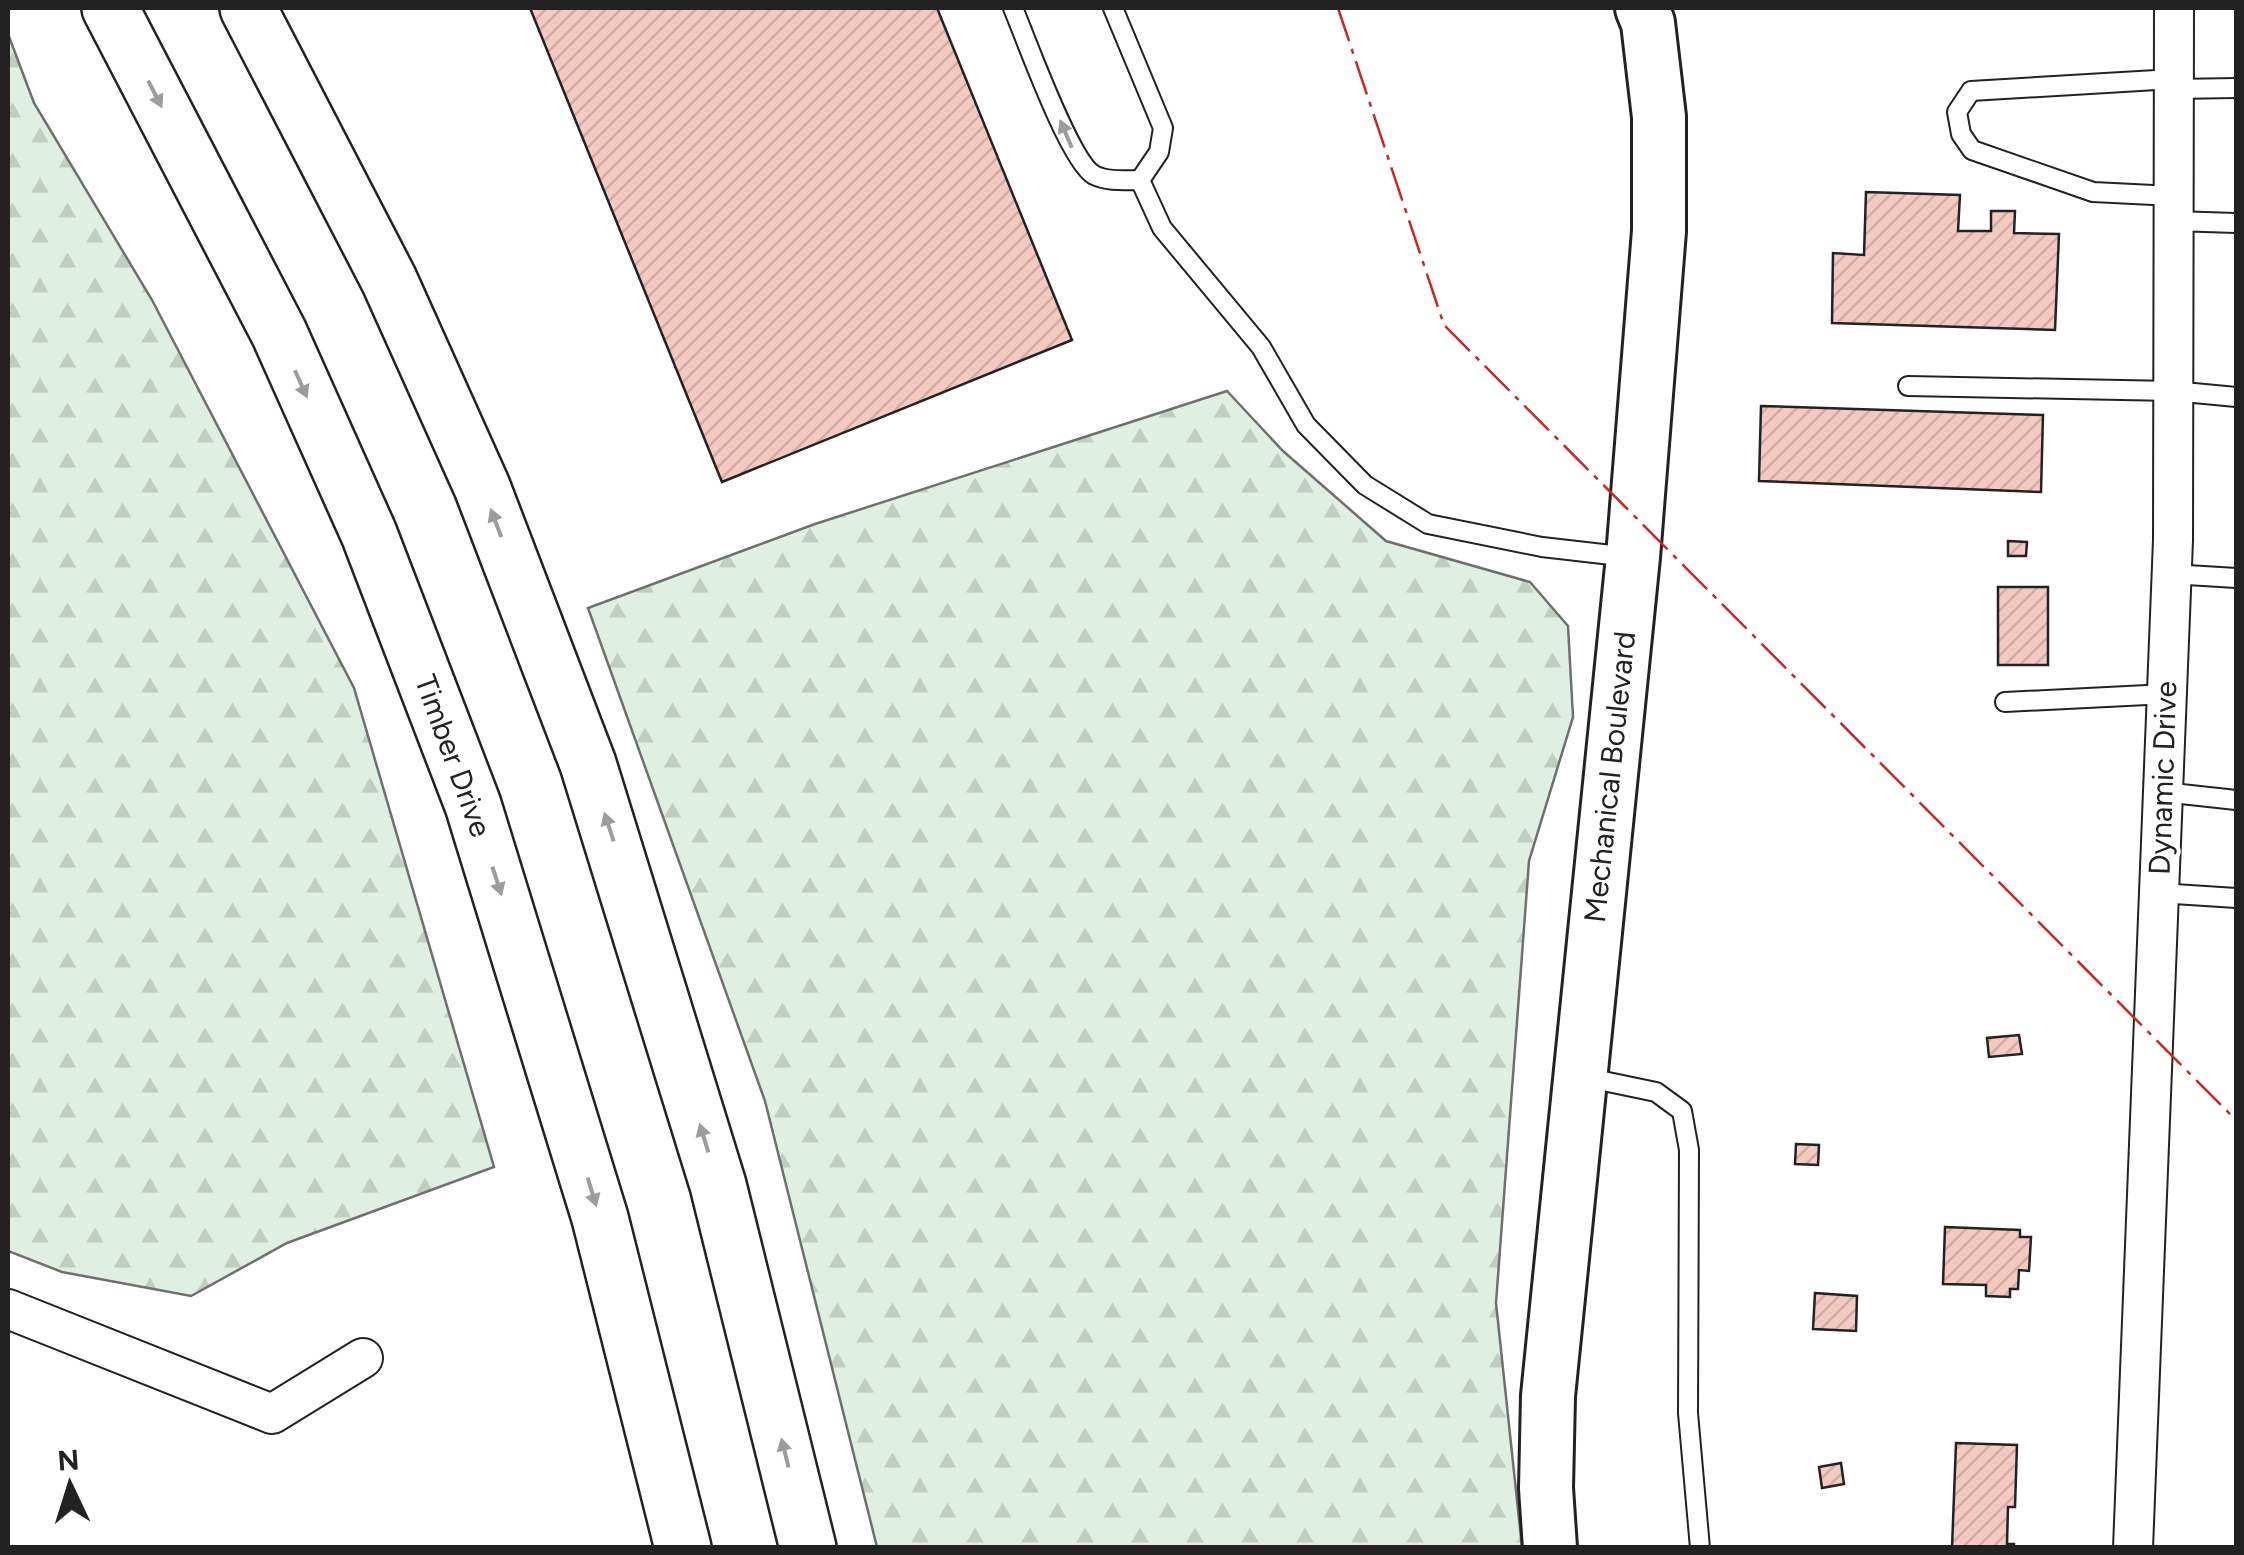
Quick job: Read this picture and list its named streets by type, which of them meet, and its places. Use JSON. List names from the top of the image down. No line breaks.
{"streets":{"main road":["Timber Drive"],"street":["Mechanical Boulevard","Dynamic Drive"]},"north":"top"}
